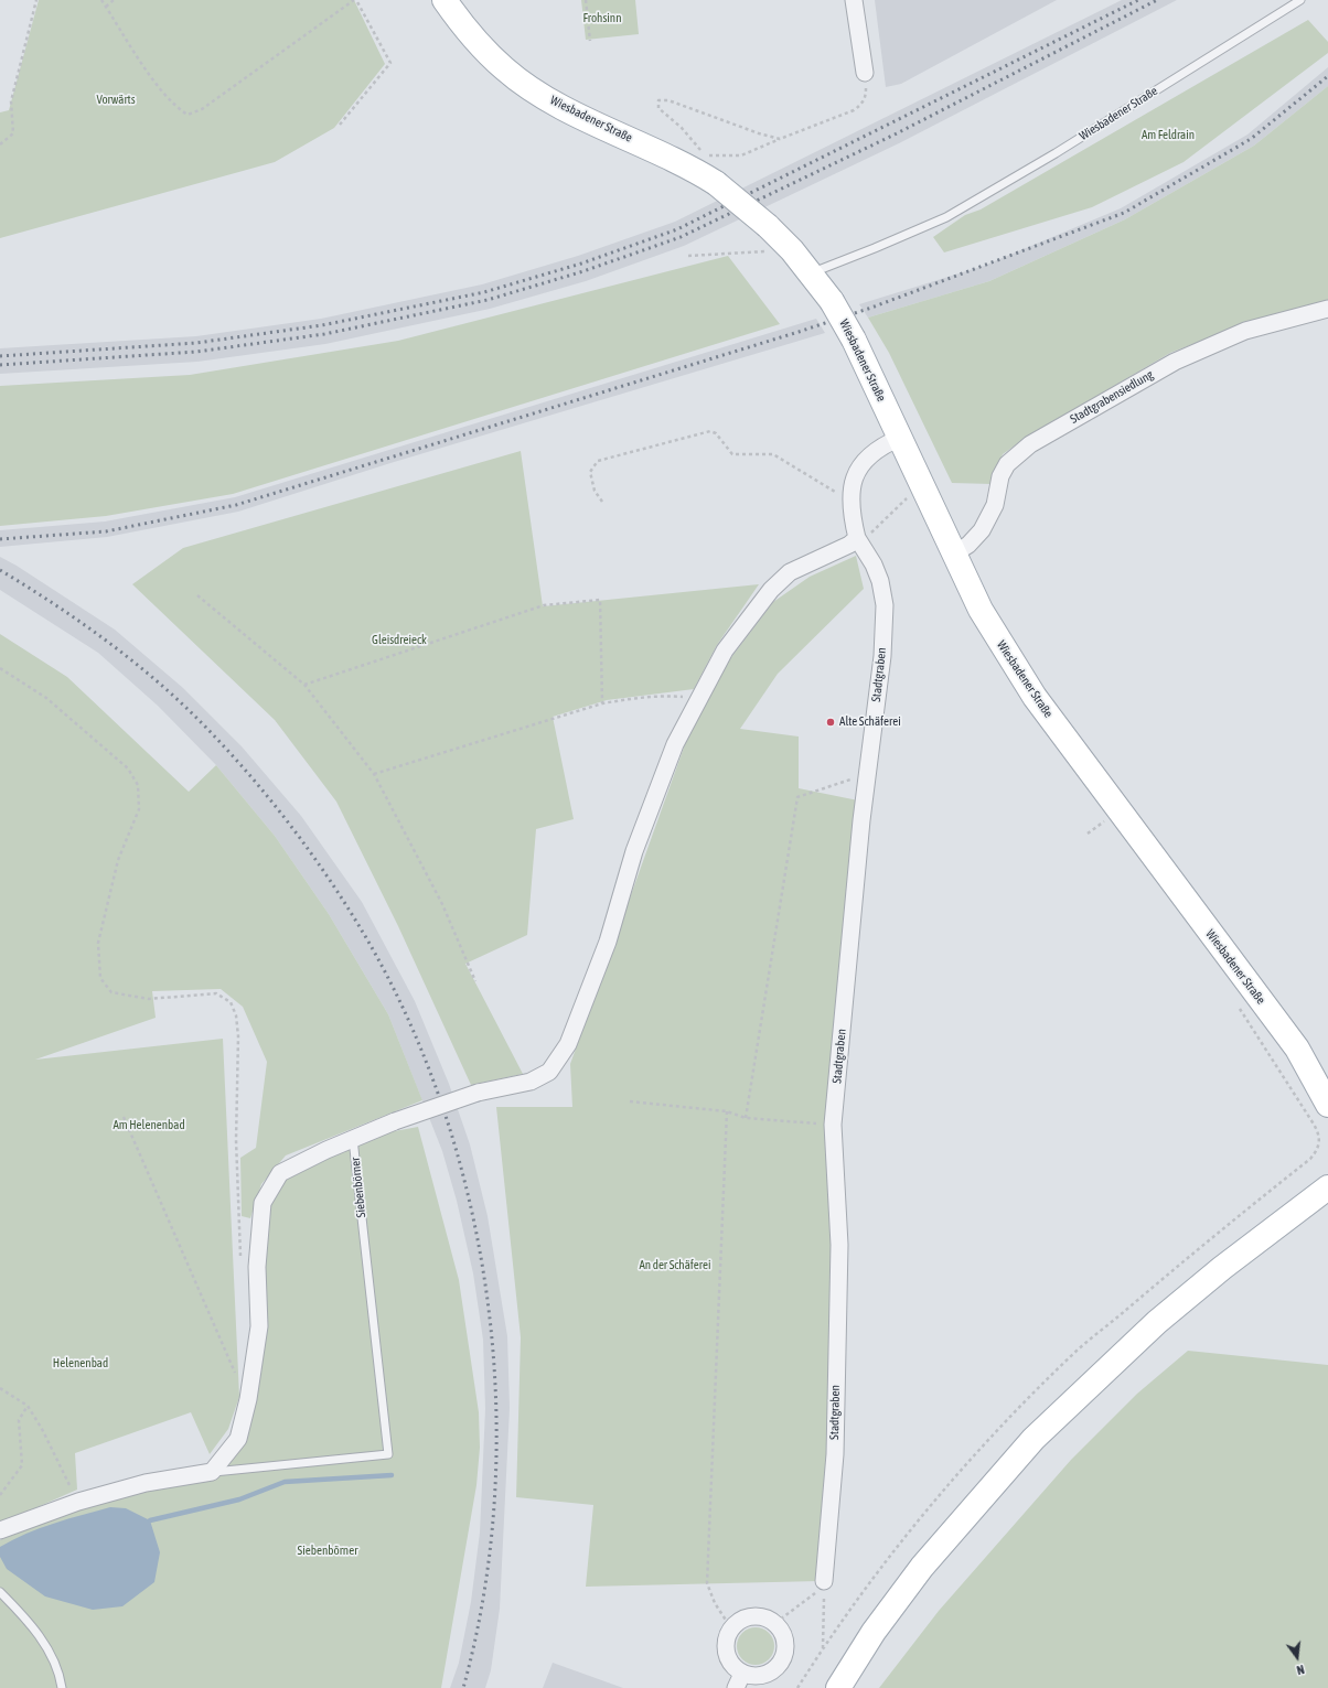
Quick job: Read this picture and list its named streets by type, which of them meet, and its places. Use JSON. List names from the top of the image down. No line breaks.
{"streets":{"main road":["Wiesbadener Straße"],"street":["Stadtgrabensiedlung","Stadtgraben","Siebenbörner"]},"crossings":[["Wiesbadener Straße","Stadtgrabensiedlung"],["Wiesbadener Straße","Stadtgraben"]],"parks":["Frohsinn","Vorwärts","Am Feldrain","Gleisdreieck","Am Helenenbad","An der Schäferei","Helenenbad","Siebenbörner"],"places":["Alte Schäferei"],"north":"bottom"}
